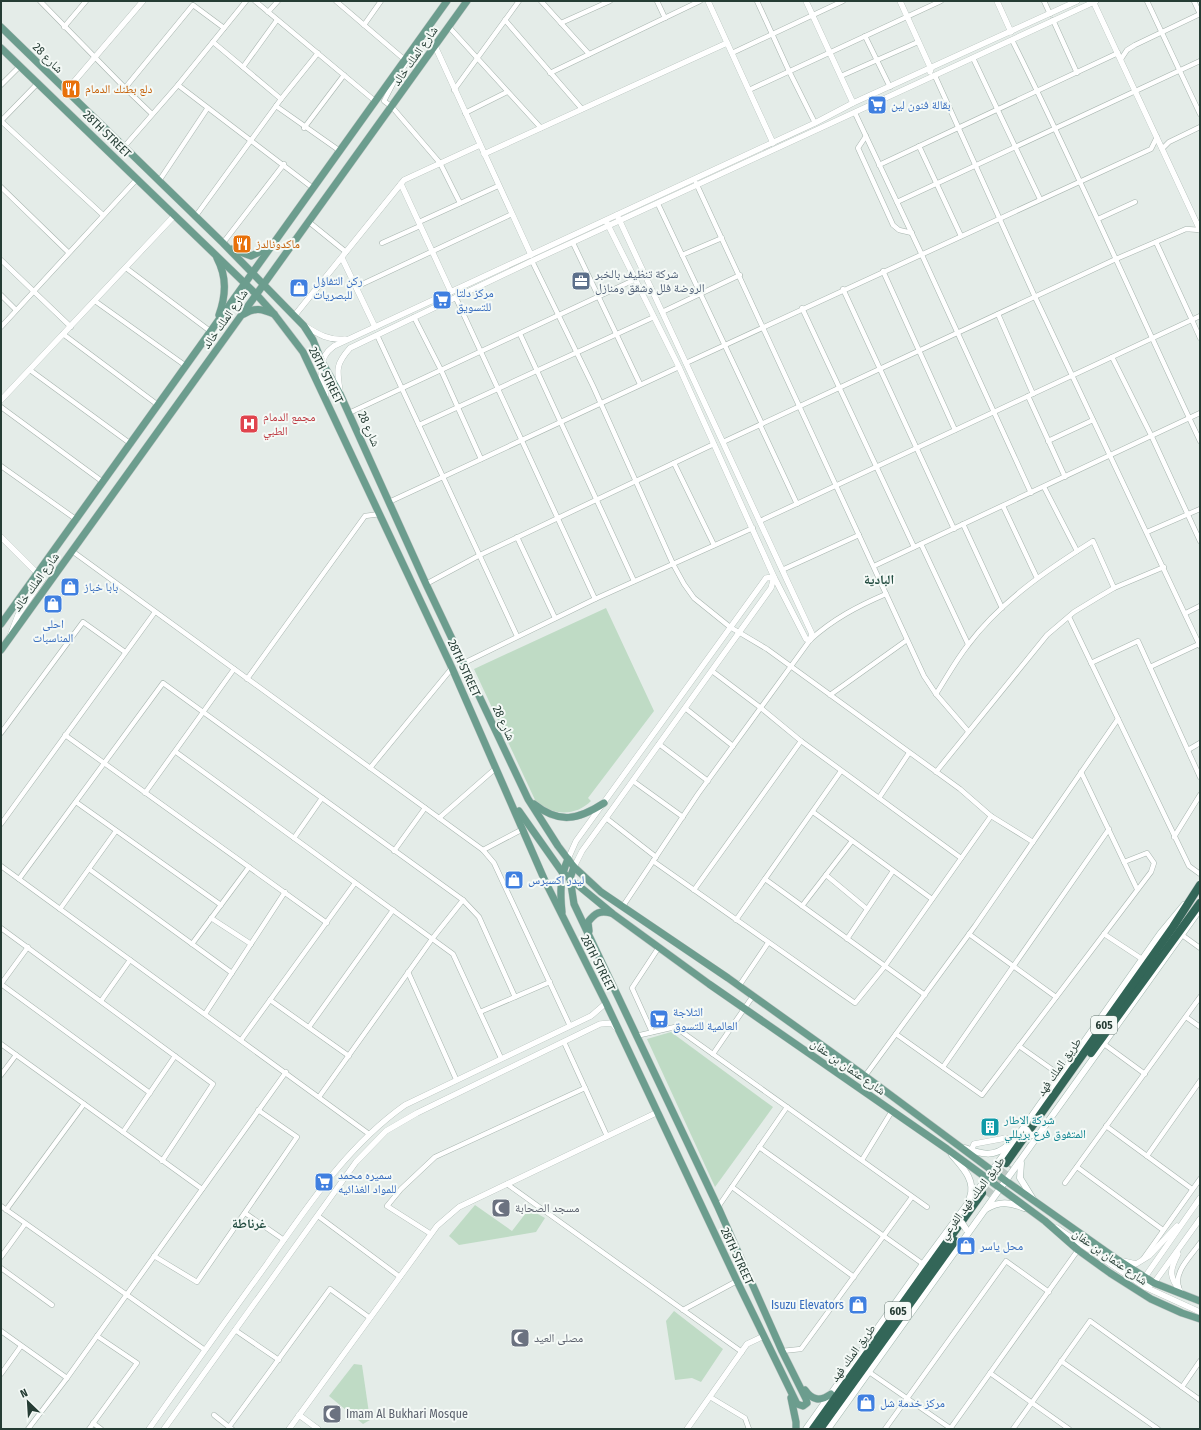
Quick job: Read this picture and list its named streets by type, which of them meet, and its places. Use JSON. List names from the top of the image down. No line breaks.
{"streets":{"highway":["605","طريق الملك فهد"],"main road":["شارع الملك خالد","شارع 28","28TH STREET","شارع عثمان بن عفان","طريق الملك فهد الفرعي"]},"crossings":[["شارع الملك خالد","شارع 28"],["شارع الملك خالد","28TH STREET"],["شارع 28","شارع عثمان بن عفان"],["28TH STREET","شارع عثمان بن عفان"],["شارع عثمان بن عفان","طريق الملك فهد الفرعي"],["طريق الملك فهد","طريق الملك فهد الفرعي"]],"districts":["البادية","غرناطة"],"places":{"restaurant":["دلع بطنك الدمام","ماكدونالدز"],"supermarket":["بقالة فنون لين","مركز دلتا للتسويق","الثلاجة العالمية للتسوق","سميره محمد للمواد الغذائيه"],"office":["شركة تنظيف بالخبر الروضة فلل وشقق ومنازل"],"shop":["ركن التفاؤل للبصريات","بابا خباز","احلى المناسبات","ليدر اكسبرس","محل ياسر","Isuzu Elevators","مركز خدمة شل"],"hospital":["مجمع الدمام الطبي"],"building":["شركة الاطار المتفوق فرع بريللي"],"mosque":["مسجد الصحابة","مصلى العيد","Imam Al Bukhari Mosque"]},"north":"top left"}
